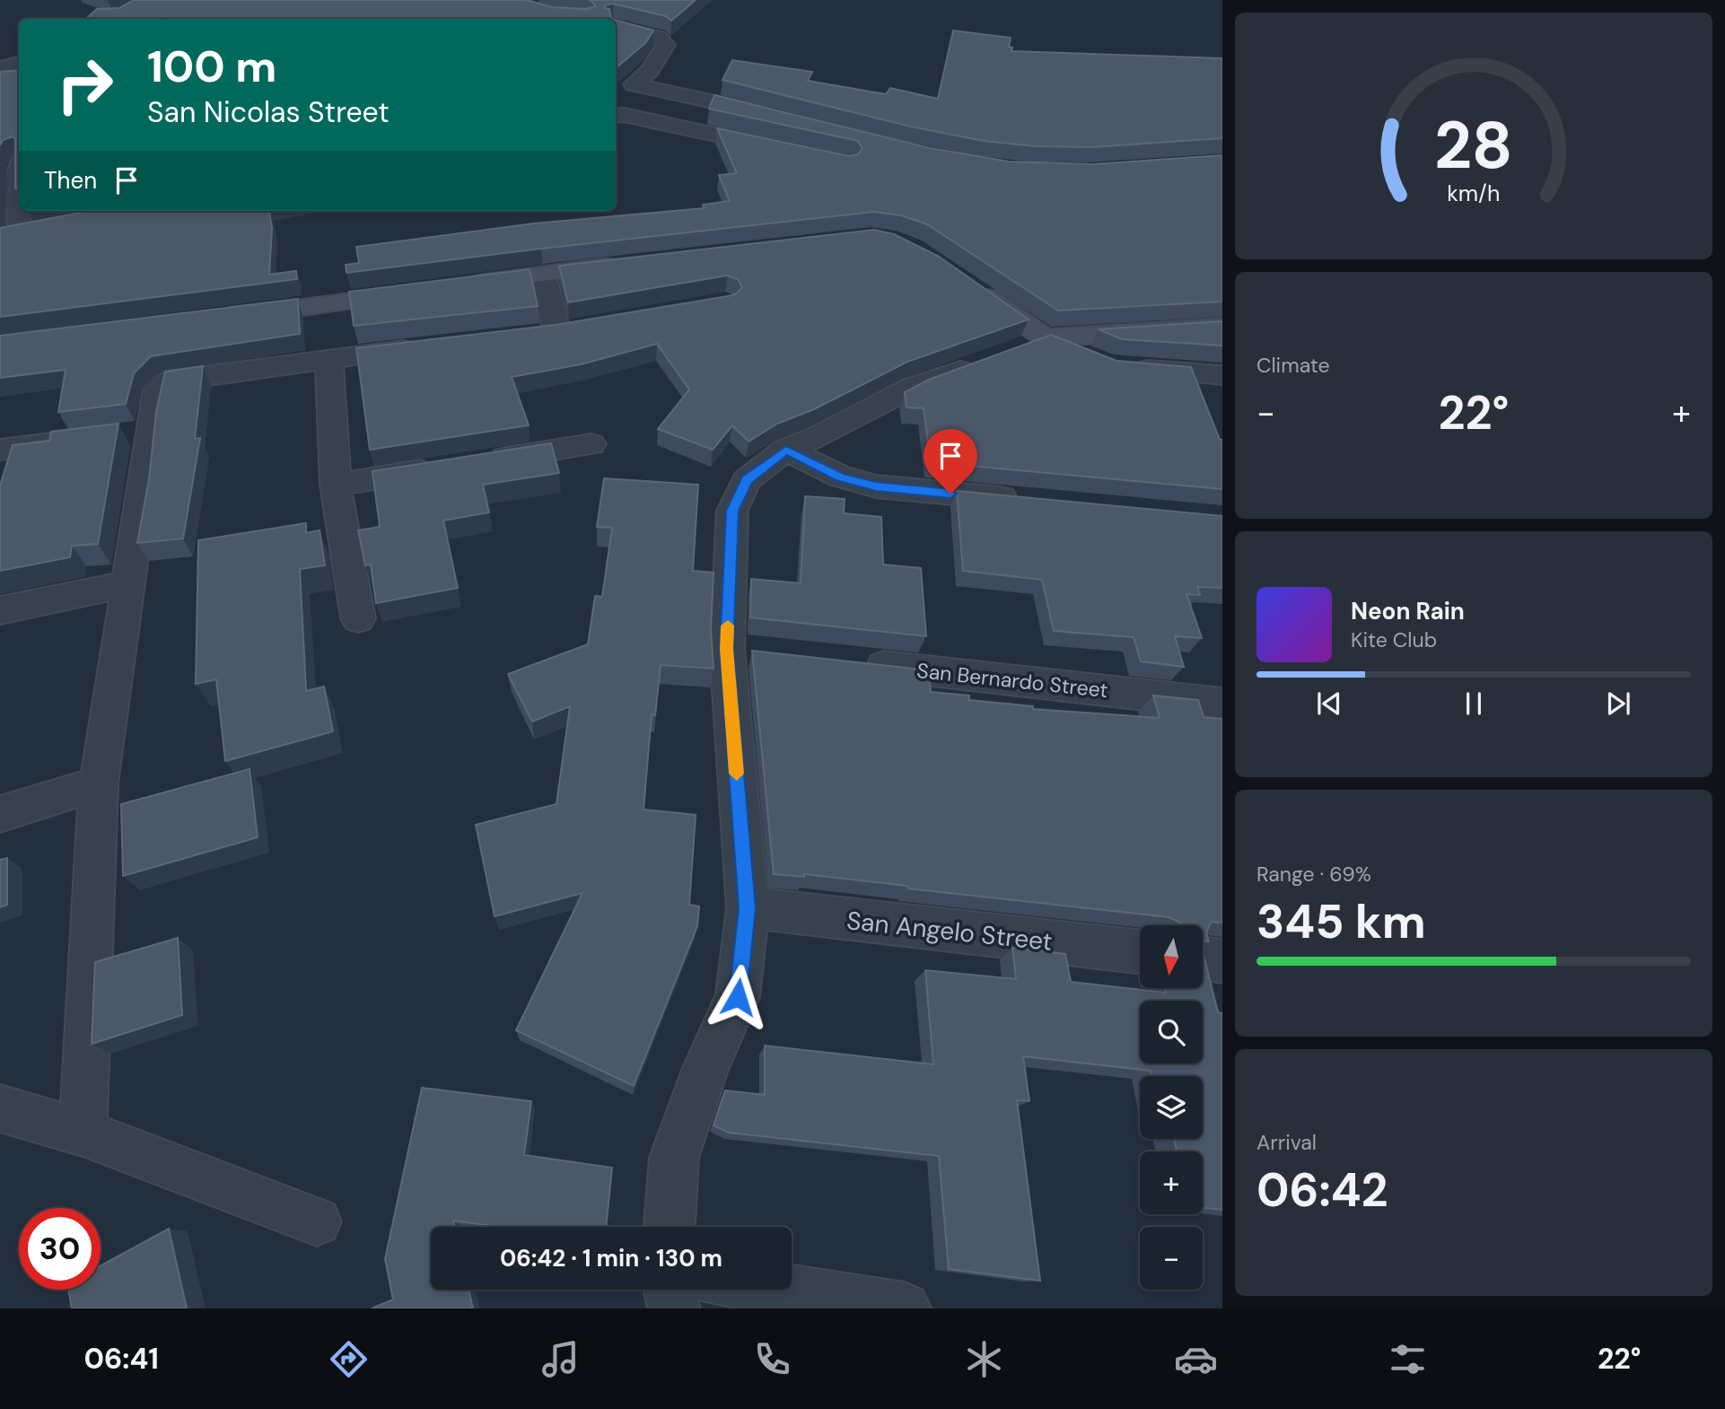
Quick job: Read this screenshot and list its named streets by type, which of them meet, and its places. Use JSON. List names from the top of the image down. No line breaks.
{"streets":{"street":["San Bernardo Street","San Angelo Street"]},"north":"bottom","page":{"turn":["100 m","San Nicolas Street"],"then":"Then","tile":["Climate",["Range · 69%","345 km"],["Arrival","06:42"]],"heat":["−","22°","+"],"song":["Neon Rain","Kite Club"],"map_buttons":["+","−"],"limit":"30","trip":"06:42 · 1 min · 130 m","tabs":["06:41","22°"],"gauge":["28","km/h"]}}
